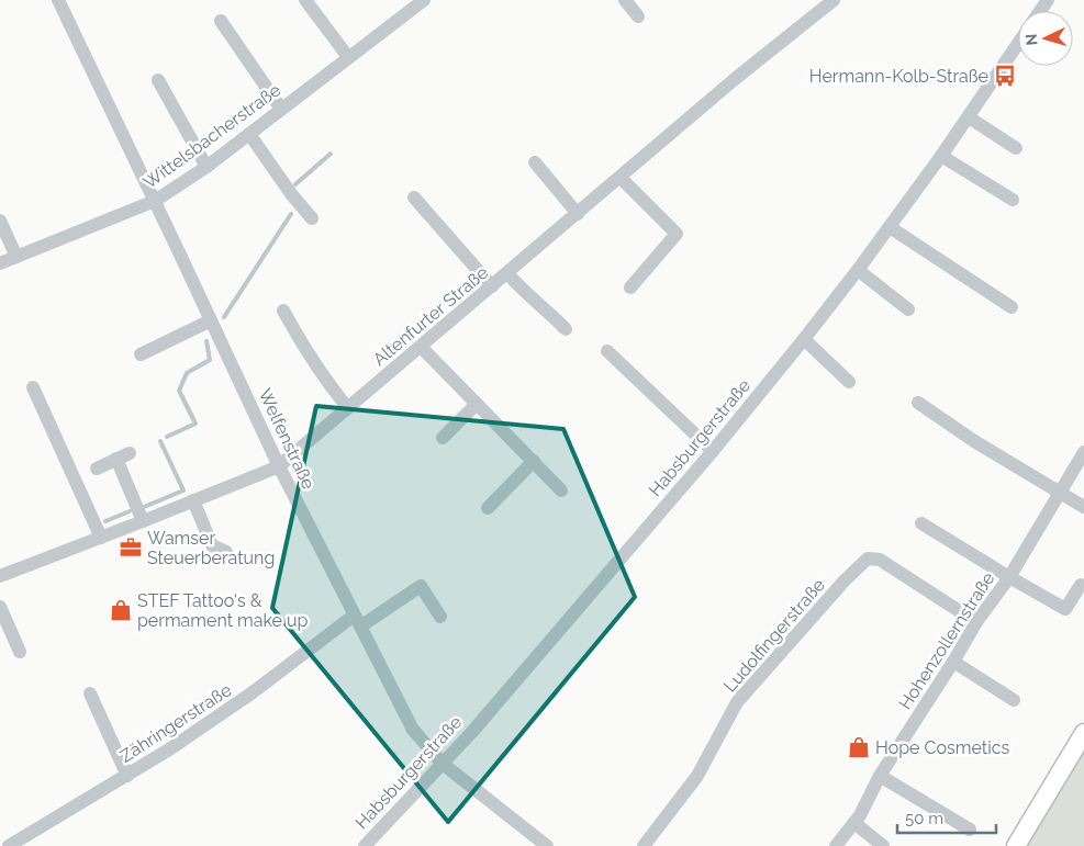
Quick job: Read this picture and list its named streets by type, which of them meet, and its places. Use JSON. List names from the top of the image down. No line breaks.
{"streets":{"street":["Wittelsbacherstraße","Altenfurter Straße","Habsburgerstraße","Welfenstraße","Ludolfingerstraße","Hohenzollernstraße","Zähringerstraße"]},"crossings":[["Wittelsbacherstraße","Welfenstraße"],["Altenfurter Straße","Welfenstraße"],["Habsburgerstraße","Welfenstraße"],["Welfenstraße","Zähringerstraße"],["Ludolfingerstraße","Hohenzollernstraße"]],"places":{"bus stop":["Hermann-Kolb-Straße"],"office":["Wamser Steuerberatung"],"shop":["STEF Tattoo's & permament make up","Hope Cosmetics"]},"scale_bar":"50 m","north":"left"}
